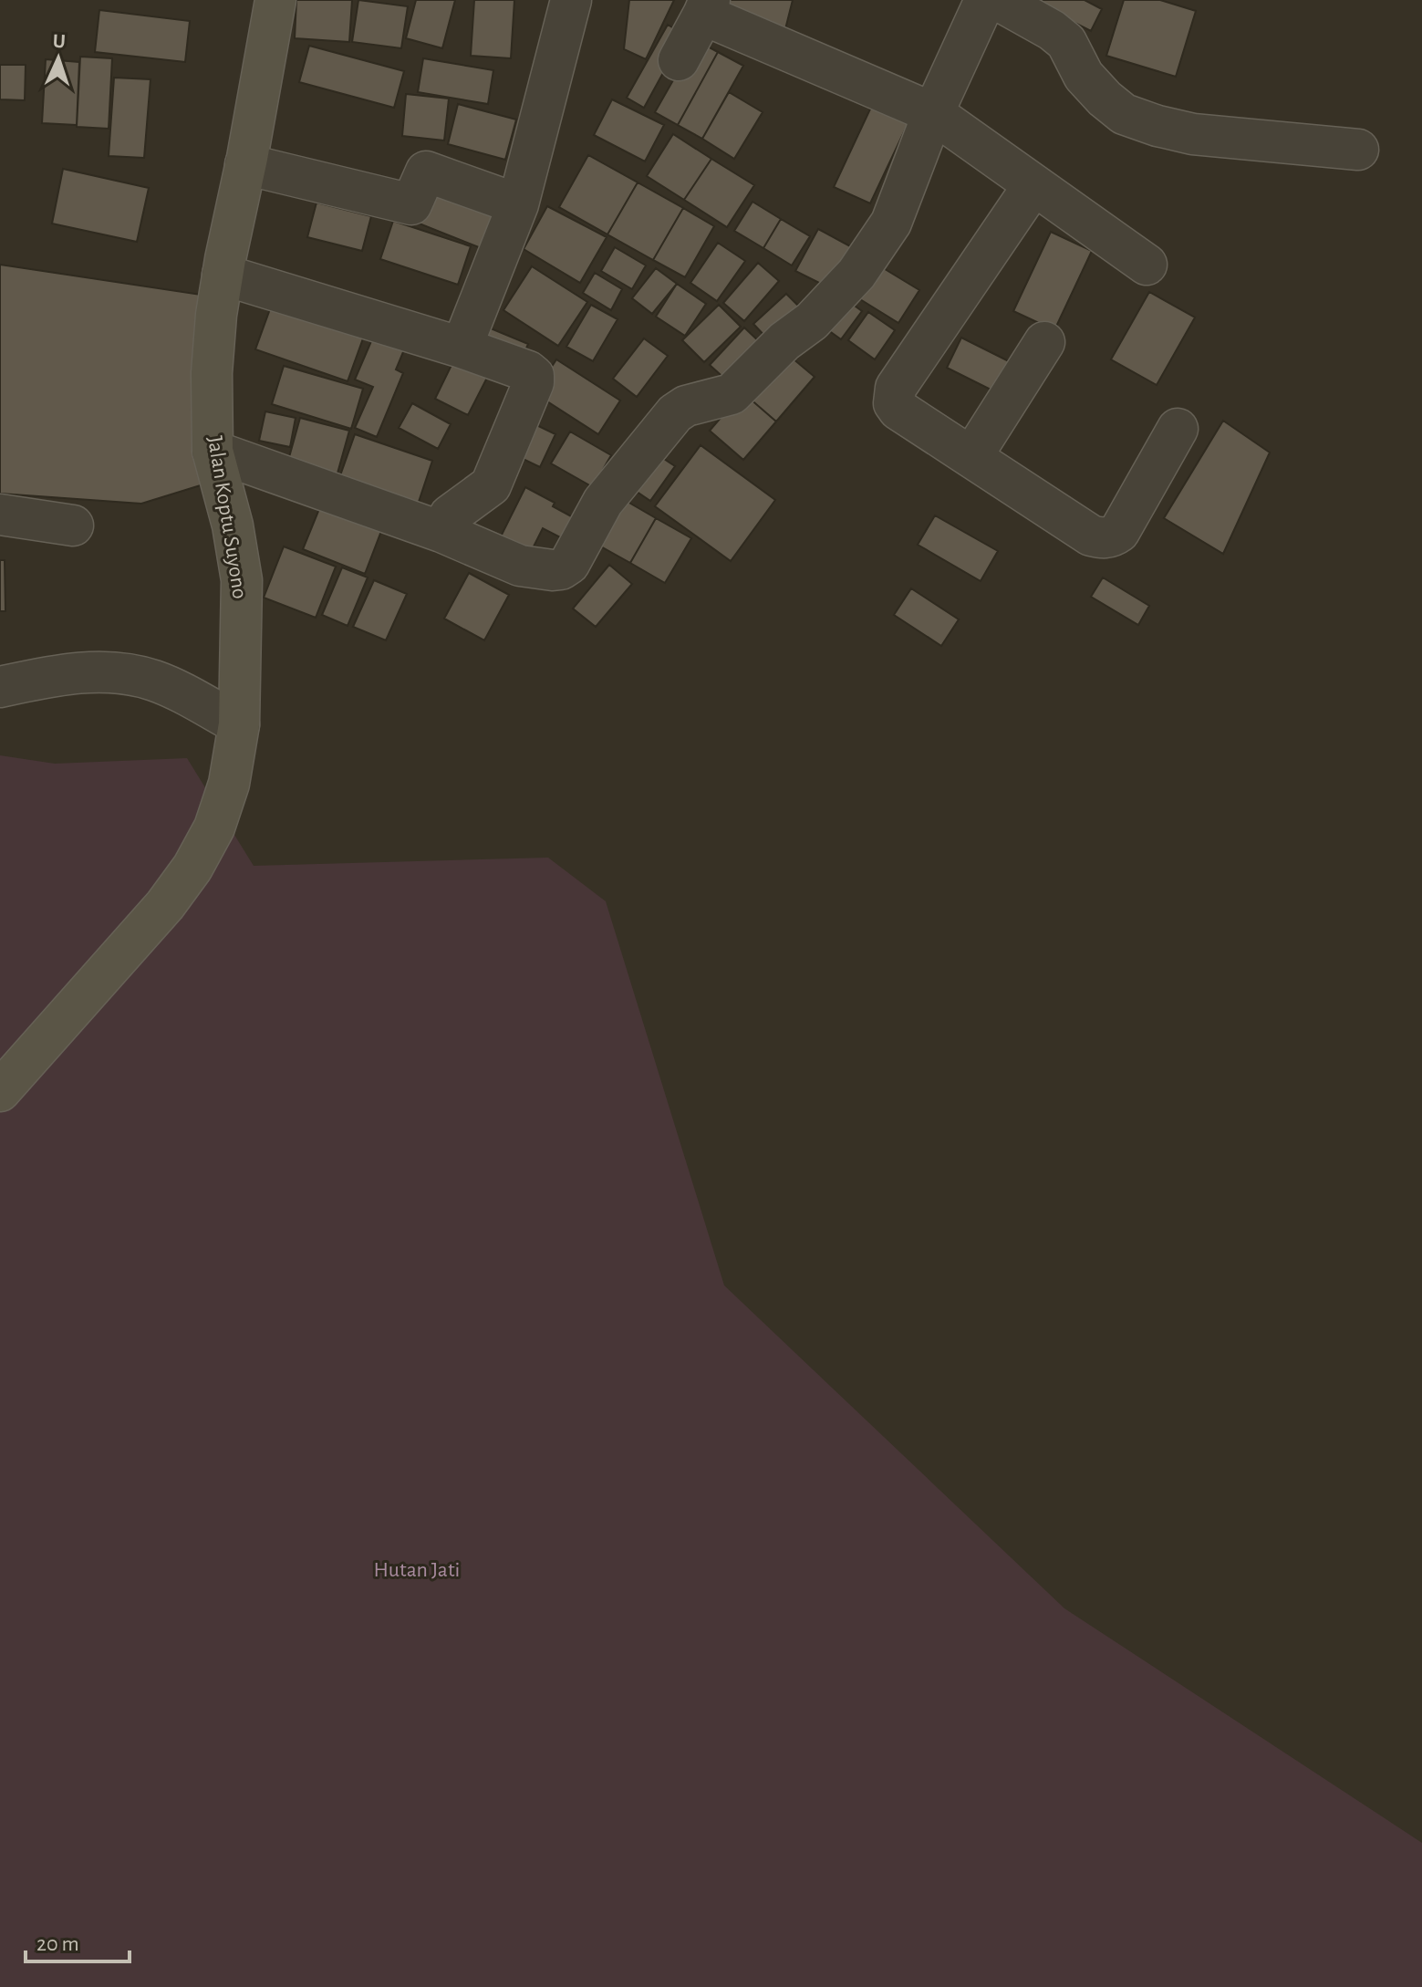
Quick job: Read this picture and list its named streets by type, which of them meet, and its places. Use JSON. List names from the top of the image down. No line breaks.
{"streets":{"main road":["Jalan Koptu Suyono"]},"parks":["Hutan Jati"],"scale_bar":"20 m","north":"top"}
